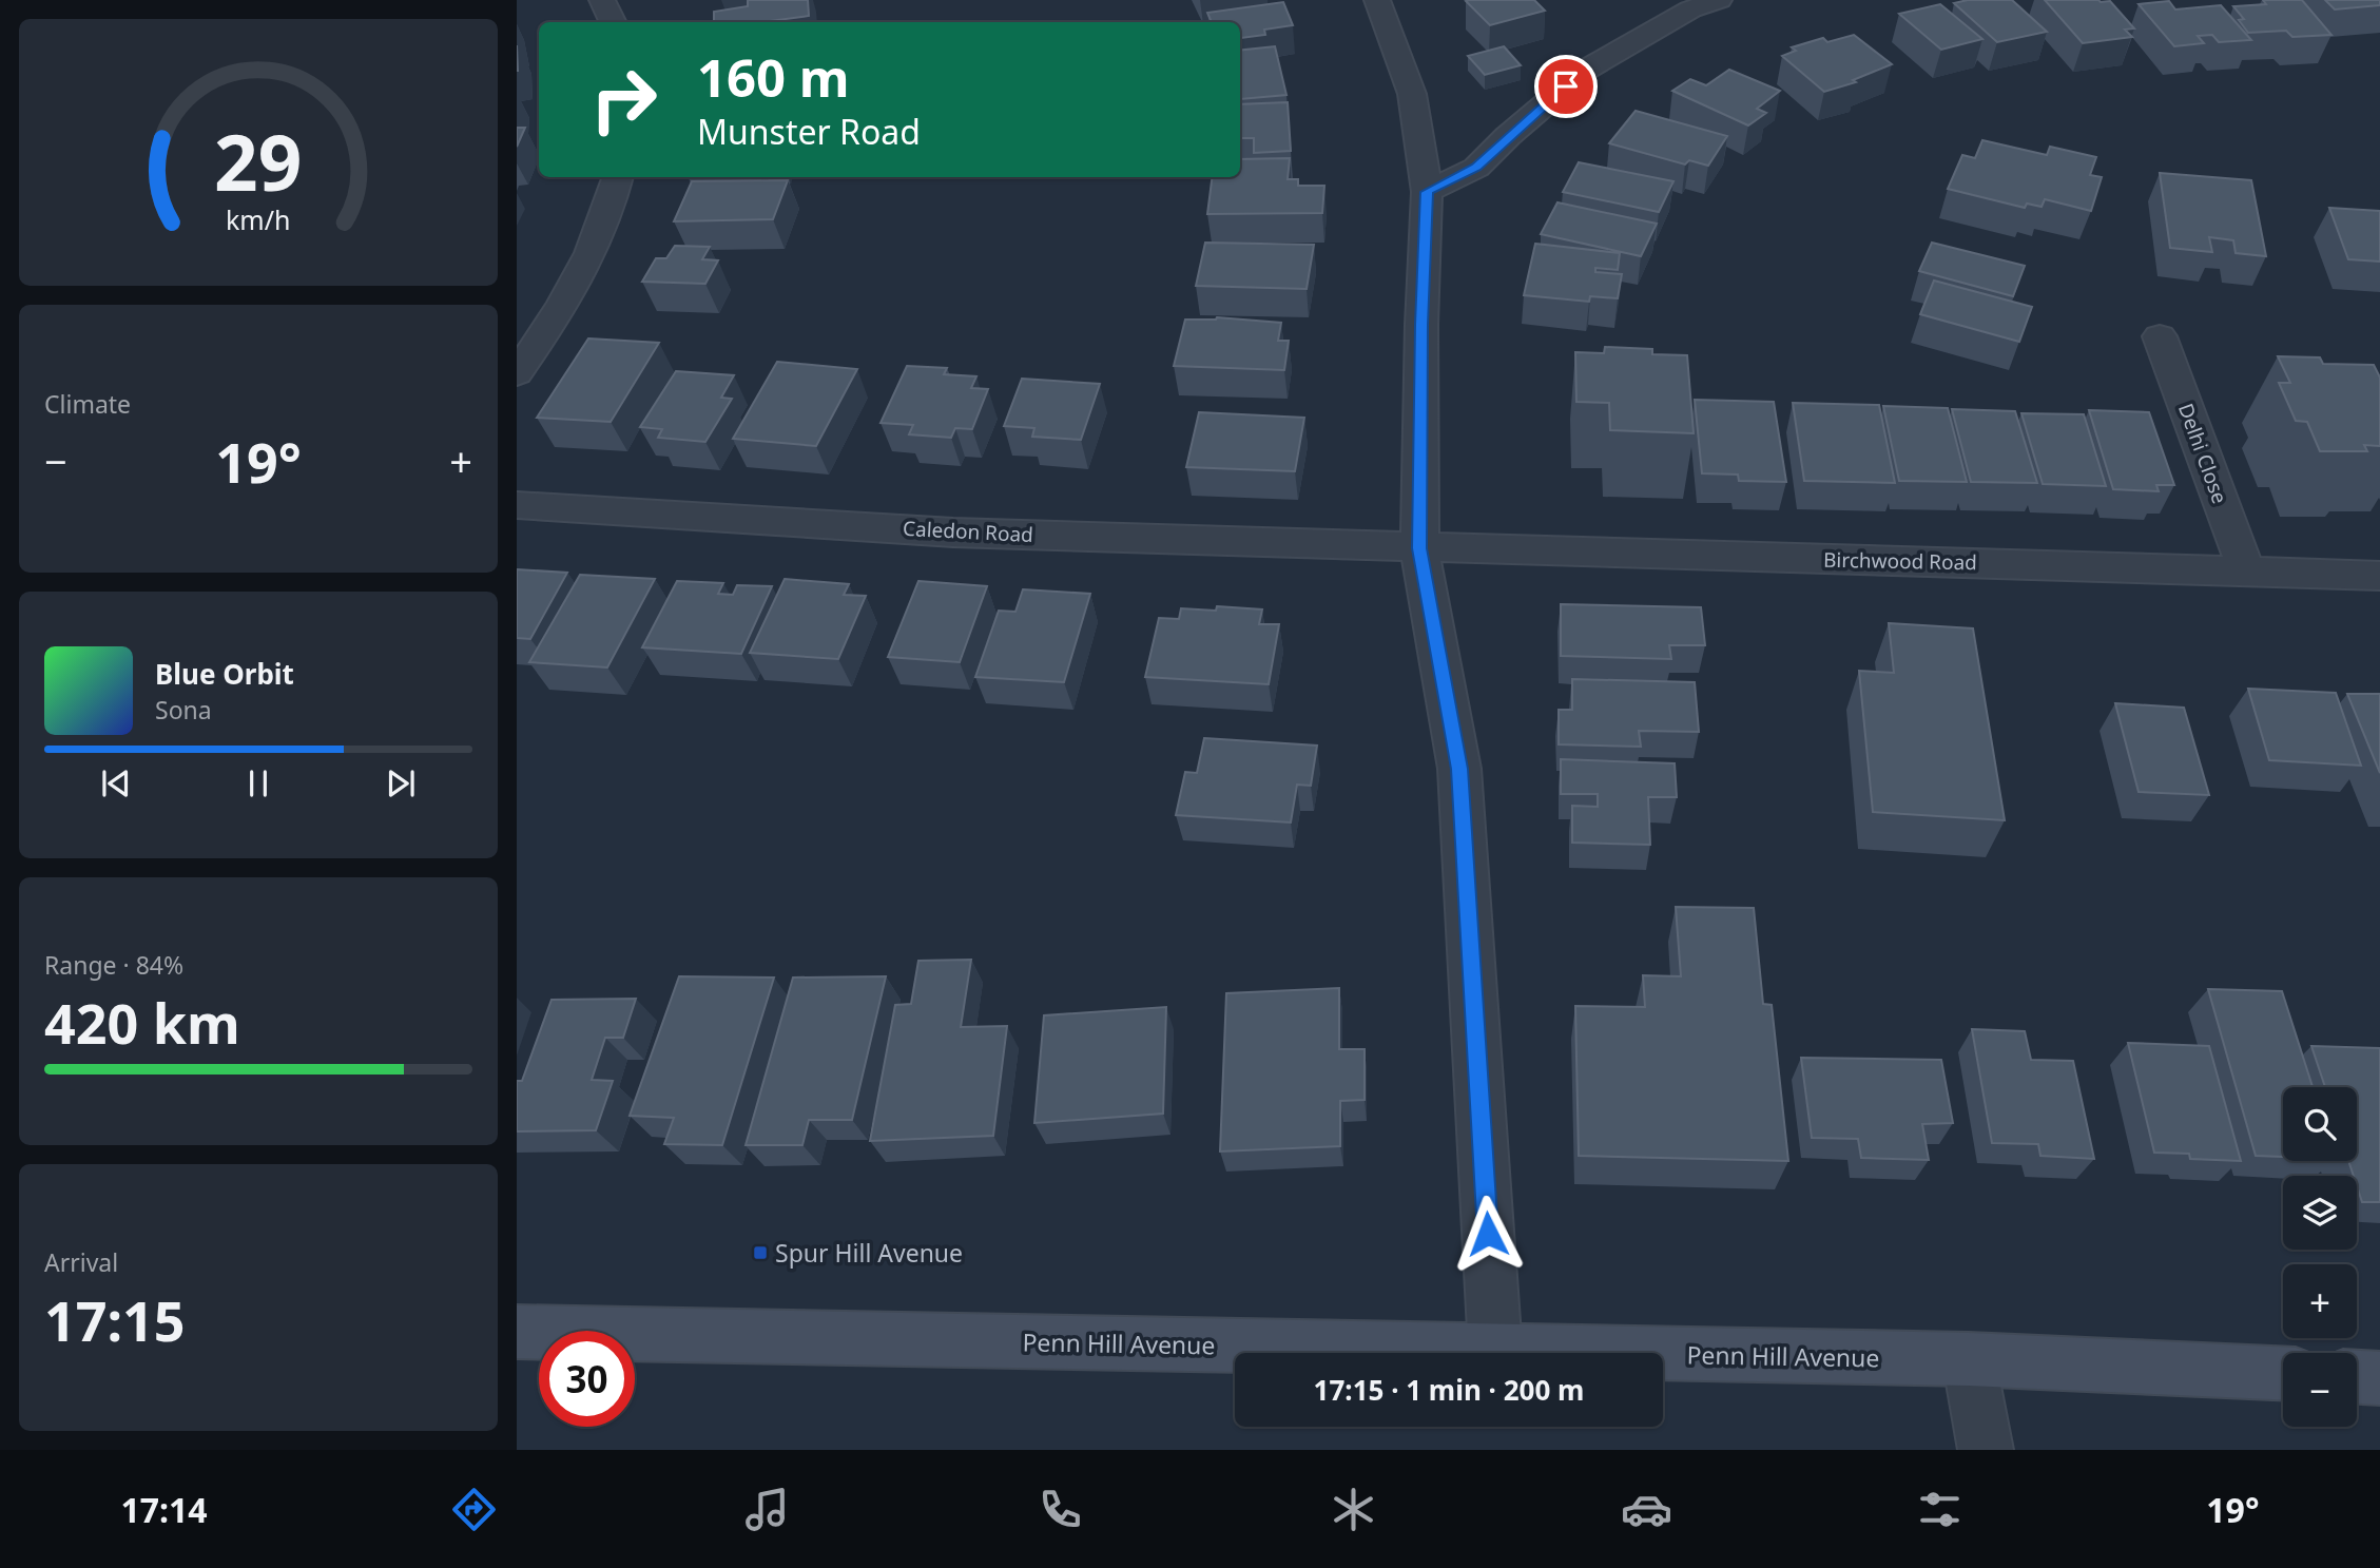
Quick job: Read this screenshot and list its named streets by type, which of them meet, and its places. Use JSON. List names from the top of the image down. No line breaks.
{"streets":{"street":["Delhi Close","Caledon Road","Birchwood Road","Penn Hill Avenue"]},"crossings":[["Delhi Close","Birchwood Road"],["Caledon Road","Birchwood Road"]],"places":{"transit":["Spur Hill Avenue"]},"page":{"turn":["160 m","Munster Road"],"tile":["Climate",["Range · 84%","420 km"],["Arrival","17:15"]],"heat":["−","19°","+"],"song":["Blue Orbit","Sona"],"map_buttons":["+","−"],"limit":"30","trip":"17:15 · 1 min · 200 m","tabs":["17:14","19°"],"gauge":["29","km/h"]}}
